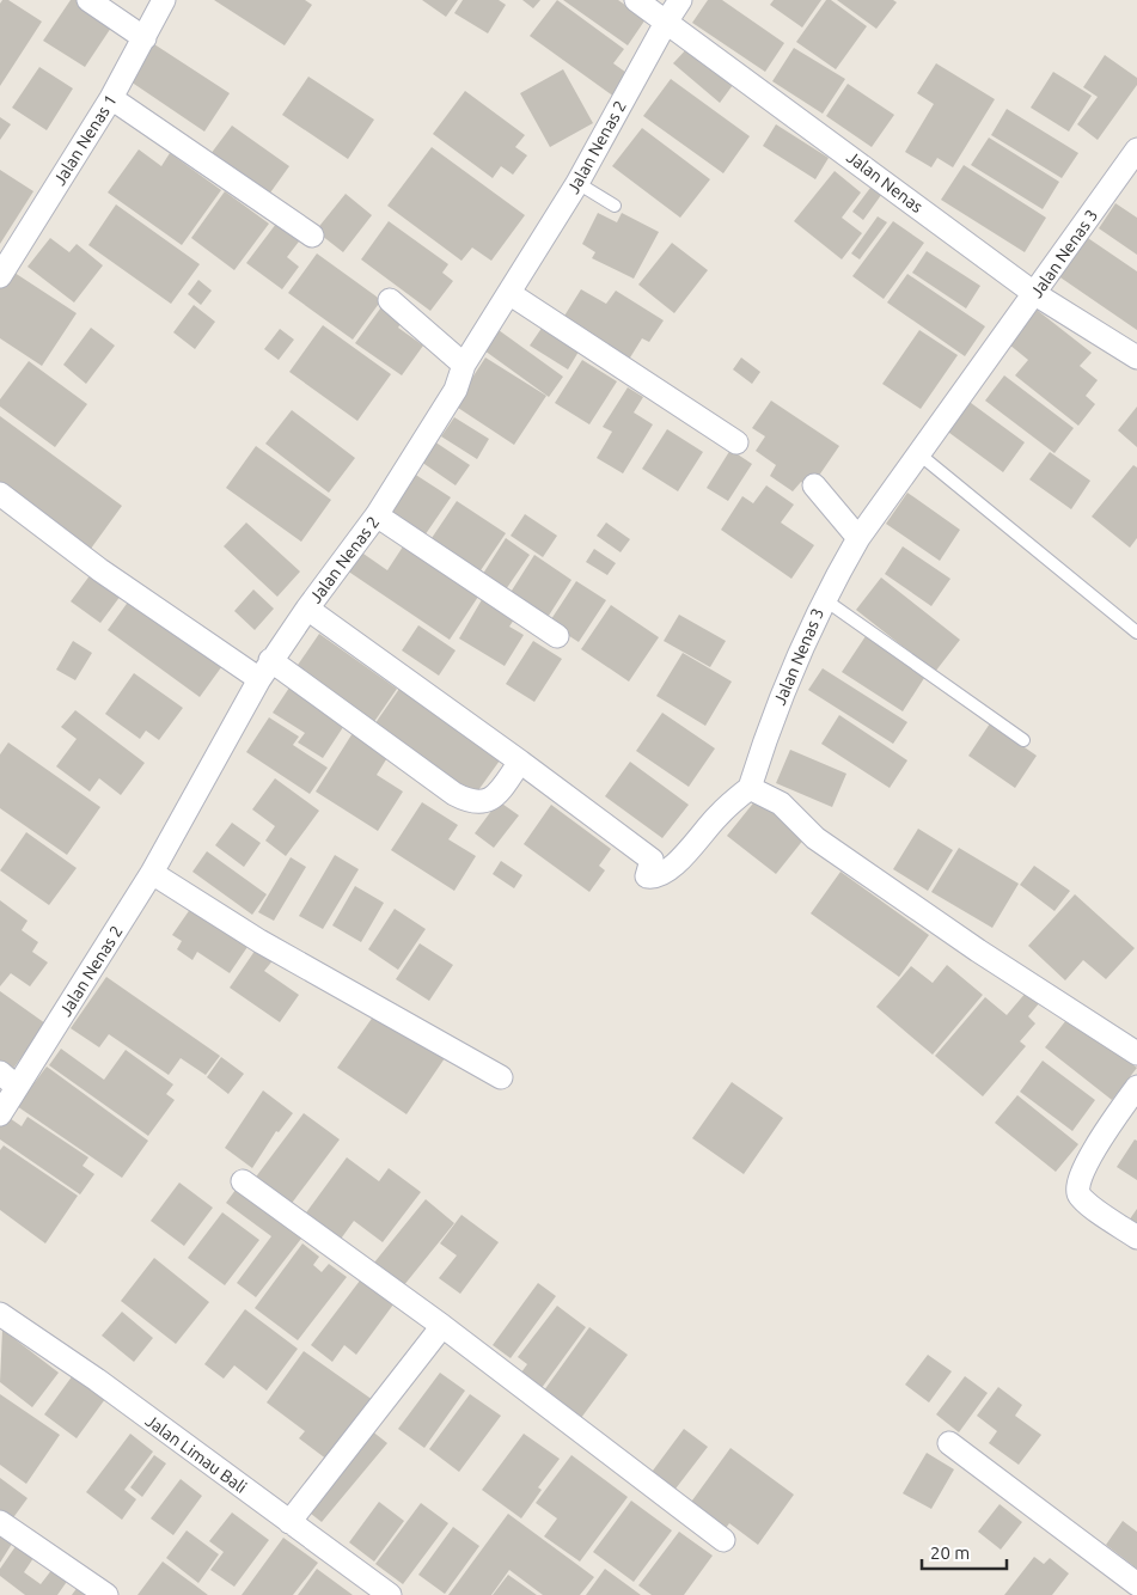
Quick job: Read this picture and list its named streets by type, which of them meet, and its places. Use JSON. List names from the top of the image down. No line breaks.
{"streets":{"street":["Jalan Nenas 1","Jalan Nenas 2","Jalan Nenas","Jalan Nenas 3","Jalan Limau Bali"]},"crossings":[["Jalan Nenas 2","Jalan Nenas"],["Jalan Nenas","Jalan Nenas 3"]],"scale_bar":"20 m"}
